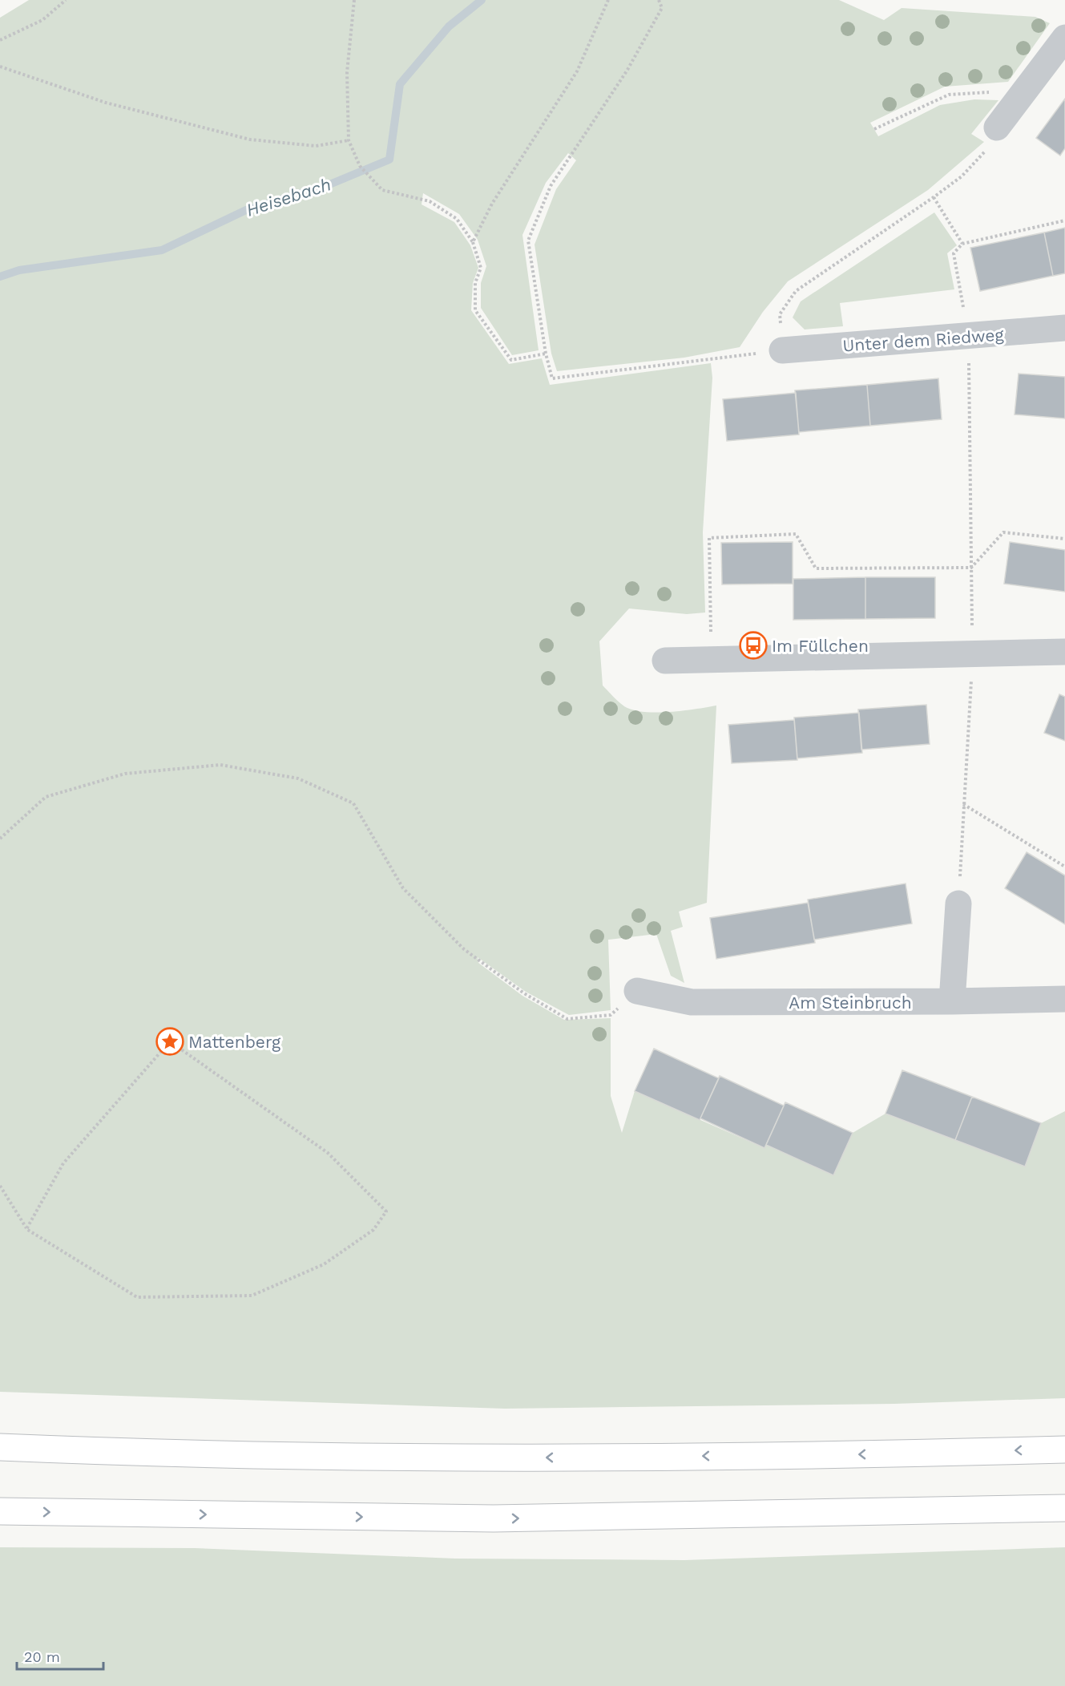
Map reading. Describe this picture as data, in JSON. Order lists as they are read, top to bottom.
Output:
{
  "streets": {
    "street": ["Unter dem Riedweg", "Am Steinbruch"]
  },
  "water": ["Heisebach"],
  "places": {
    "bus stop": ["Im Füllchen"],
    "place": ["Mattenberg"]
  },
  "scale_bar": "20 m"
}
